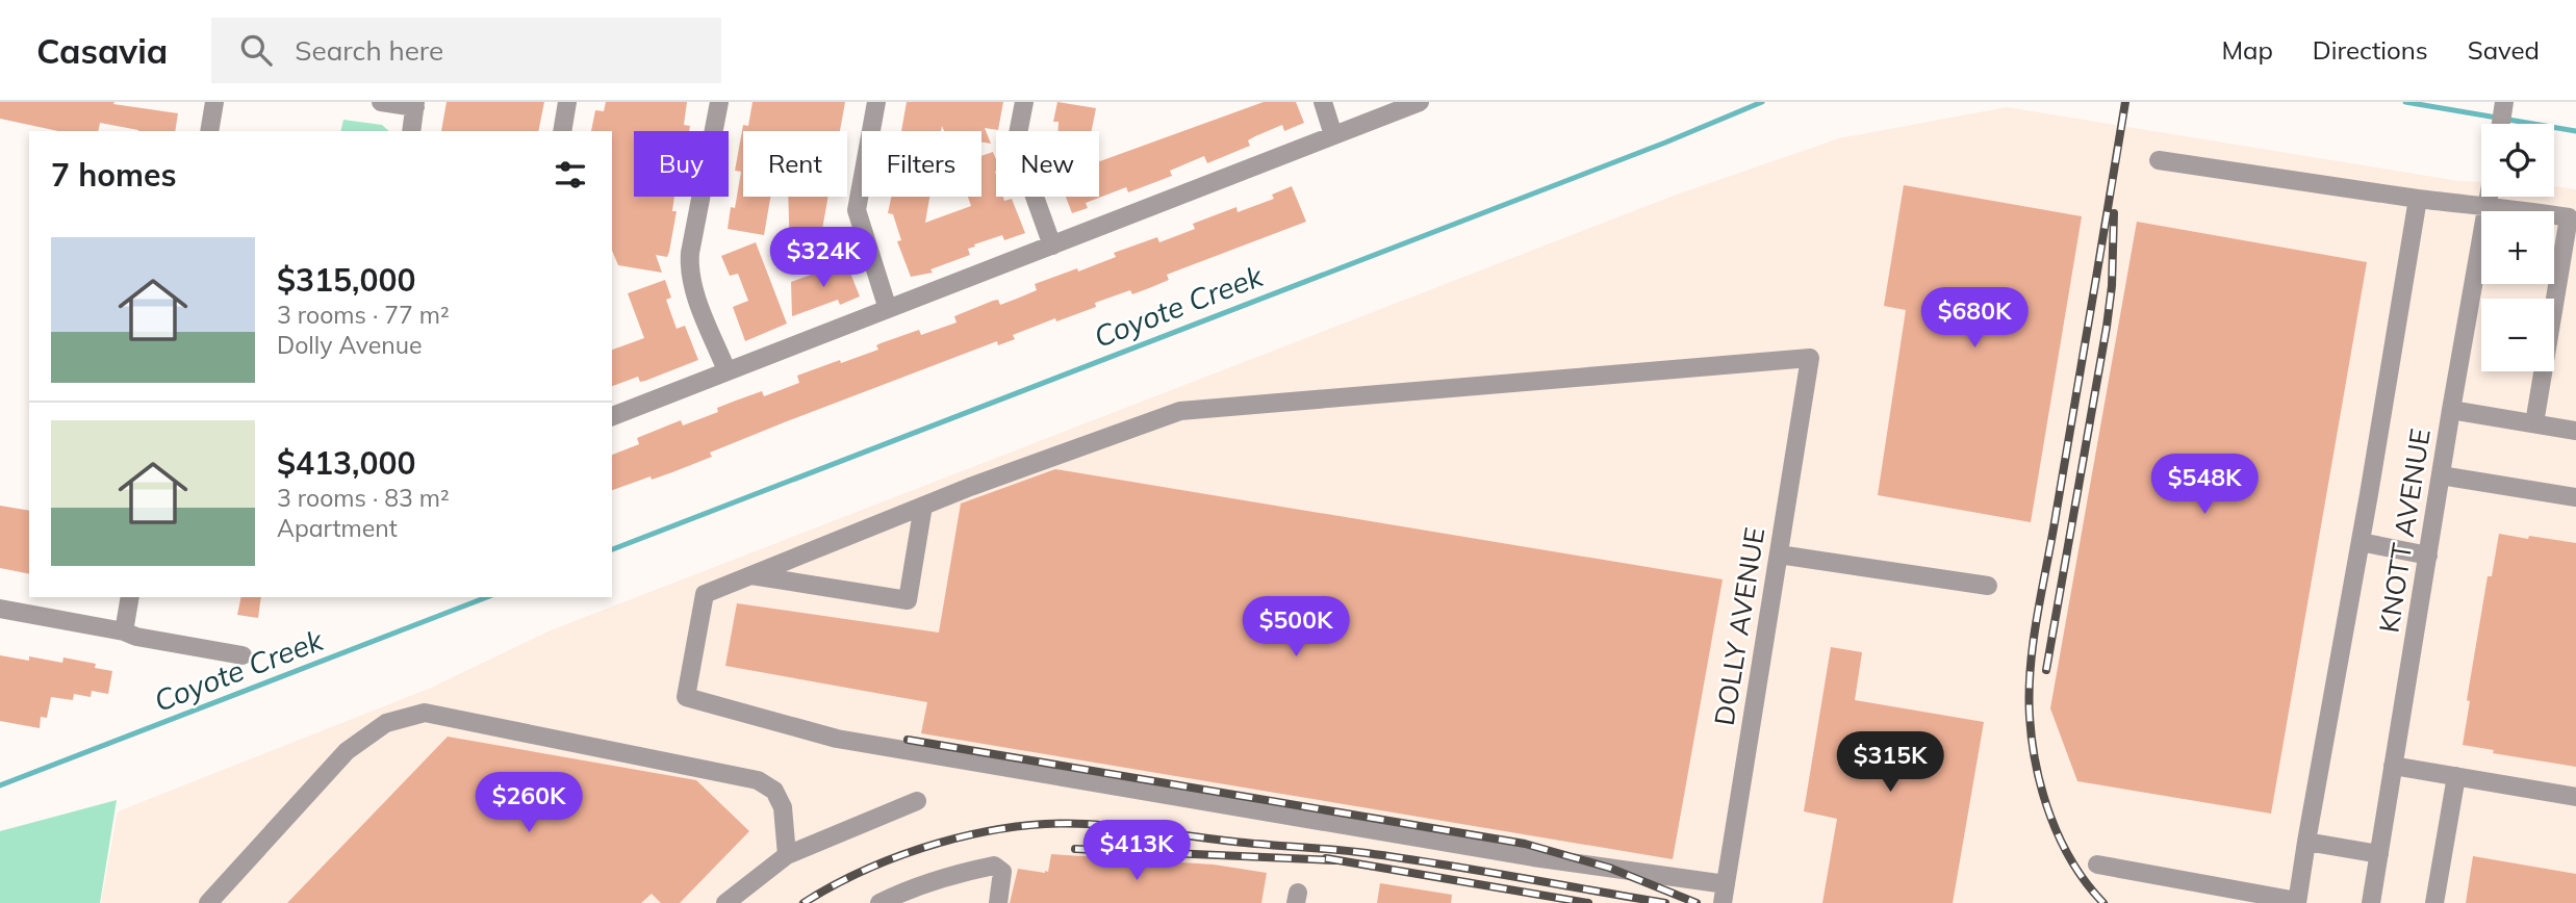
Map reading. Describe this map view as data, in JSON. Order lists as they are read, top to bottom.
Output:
{
  "streets": {
    "street": ["KNOTT AVENUE", "DOLLY AVENUE"]
  },
  "water": ["Coyote Creek"],
  "page": {
    "header": "Casavia",
    "search": "Search here",
    "nav": ["Map", "Directions", "Saved"],
    "map_buttons": ["+", "−"],
    "chip": [
      "Buy",
      "Rent",
      "Filters",
      "New"
    ],
    "heading": "7 homes",
    "list": [
      {
        "name": "$315,000",
        "note": "3 rooms · 77 m² · Dolly Avenue"
      },
      {
        "name": "$413,000",
        "note": "3 rooms · 83 m² · Apartment"
      }
    ],
    "price": [
      "$324K",
      "$680K",
      "$548K",
      "$500K",
      "$315K",
      "$260K",
      "$413K"
    ]
  }
}
